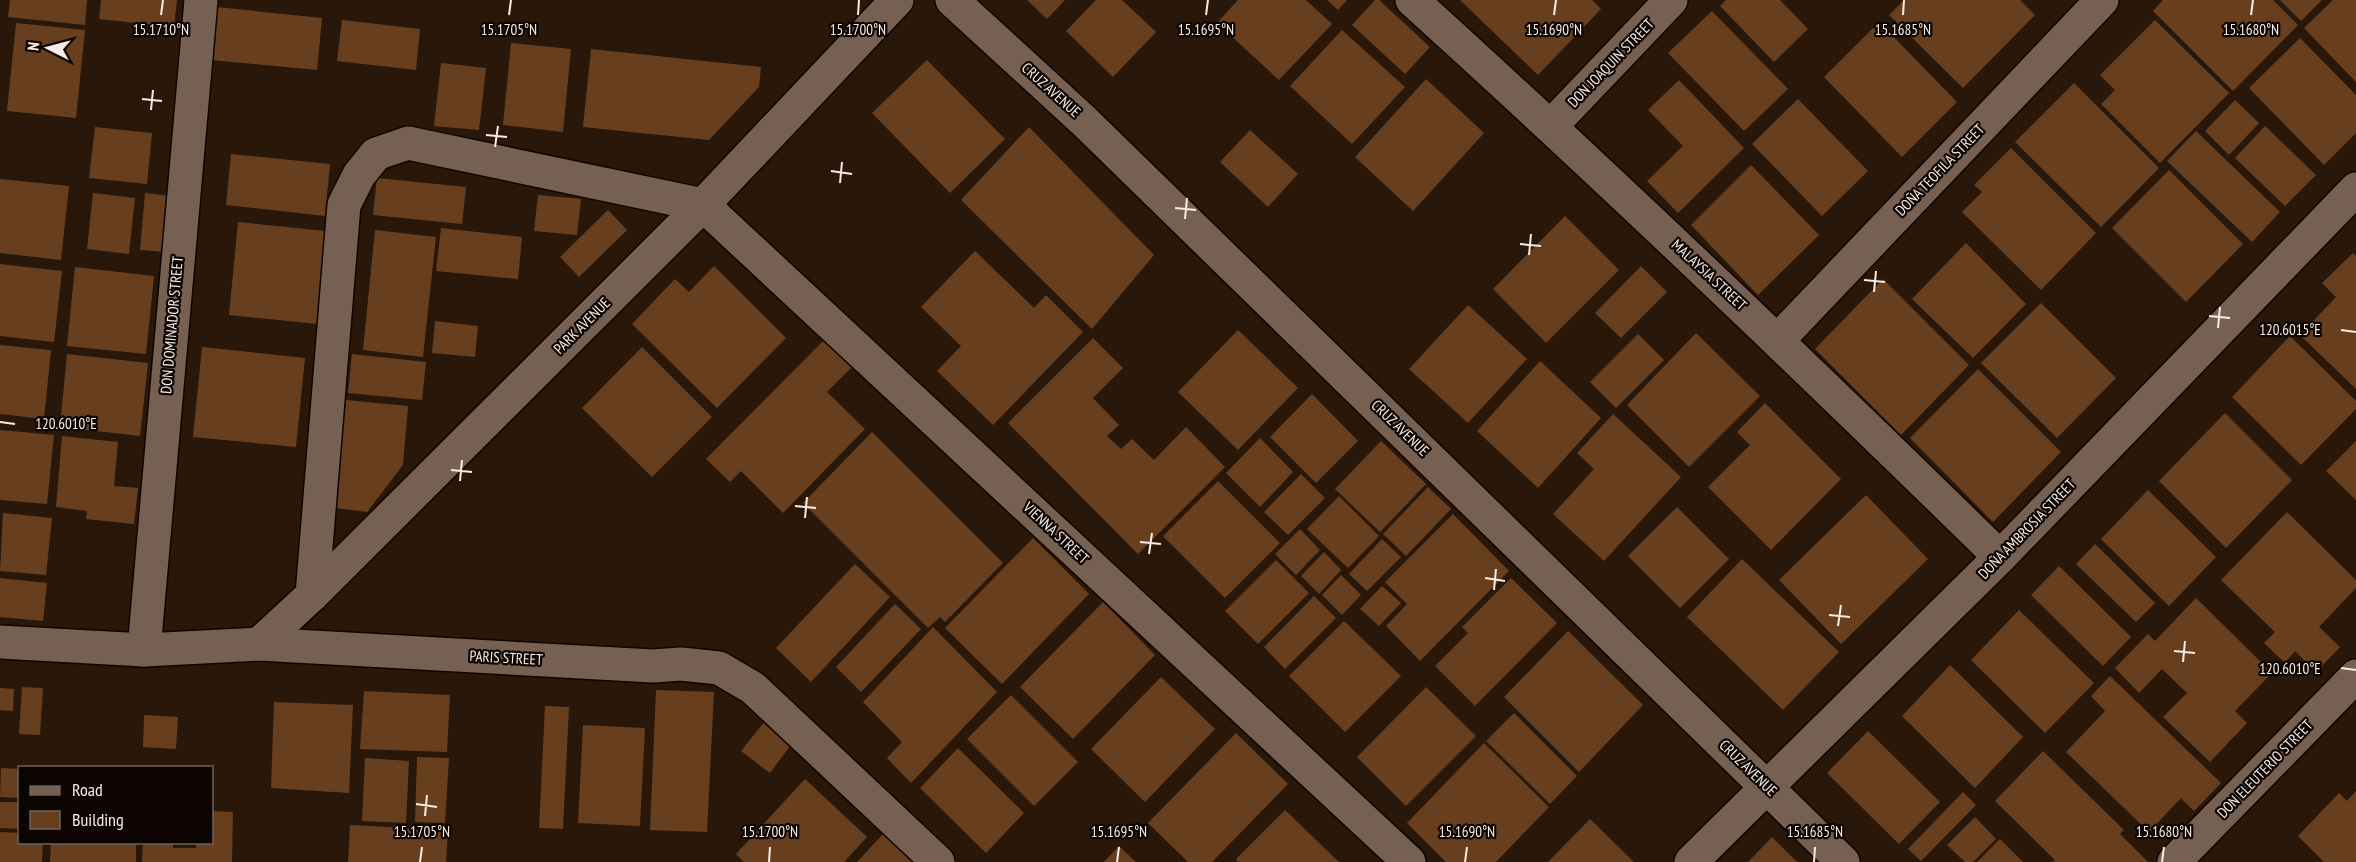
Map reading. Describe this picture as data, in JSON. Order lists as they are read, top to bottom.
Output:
{
  "streets": {
    "street": [
      "DON JOAQUIN STREET",
      "CRUZ AVENUE",
      "DOÑA TEOFILA STREET",
      "MALAYSIA STREET",
      "DON DOMINADOR STREET",
      "PARK AVENUE",
      "DOÑA AMBROSIA STREET",
      "VIENNA STREET",
      "PARIS STREET",
      "DON ELEUTERIO STREET"
    ]
  },
  "crossings": [
    ["DON JOAQUIN STREET", "MALAYSIA STREET"],
    ["CRUZ AVENUE", "DOÑA AMBROSIA STREET"],
    ["DOÑA TEOFILA STREET", "MALAYSIA STREET"],
    ["MALAYSIA STREET", "DOÑA AMBROSIA STREET"],
    ["DON DOMINADOR STREET", "PARIS STREET"],
    ["PARK AVENUE", "VIENNA STREET"],
    ["PARK AVENUE", "PARIS STREET"]
  ],
  "legend": ["Road", "Building"],
  "north": "left",
  "coordinates": [
    "15.1710°N",
    "15.1705°N",
    "15.1700°N",
    "15.1695°N",
    "15.1690°N",
    "15.1685°N",
    "15.1680°N",
    "120.6015°E",
    "120.6010°E"
  ]
}
